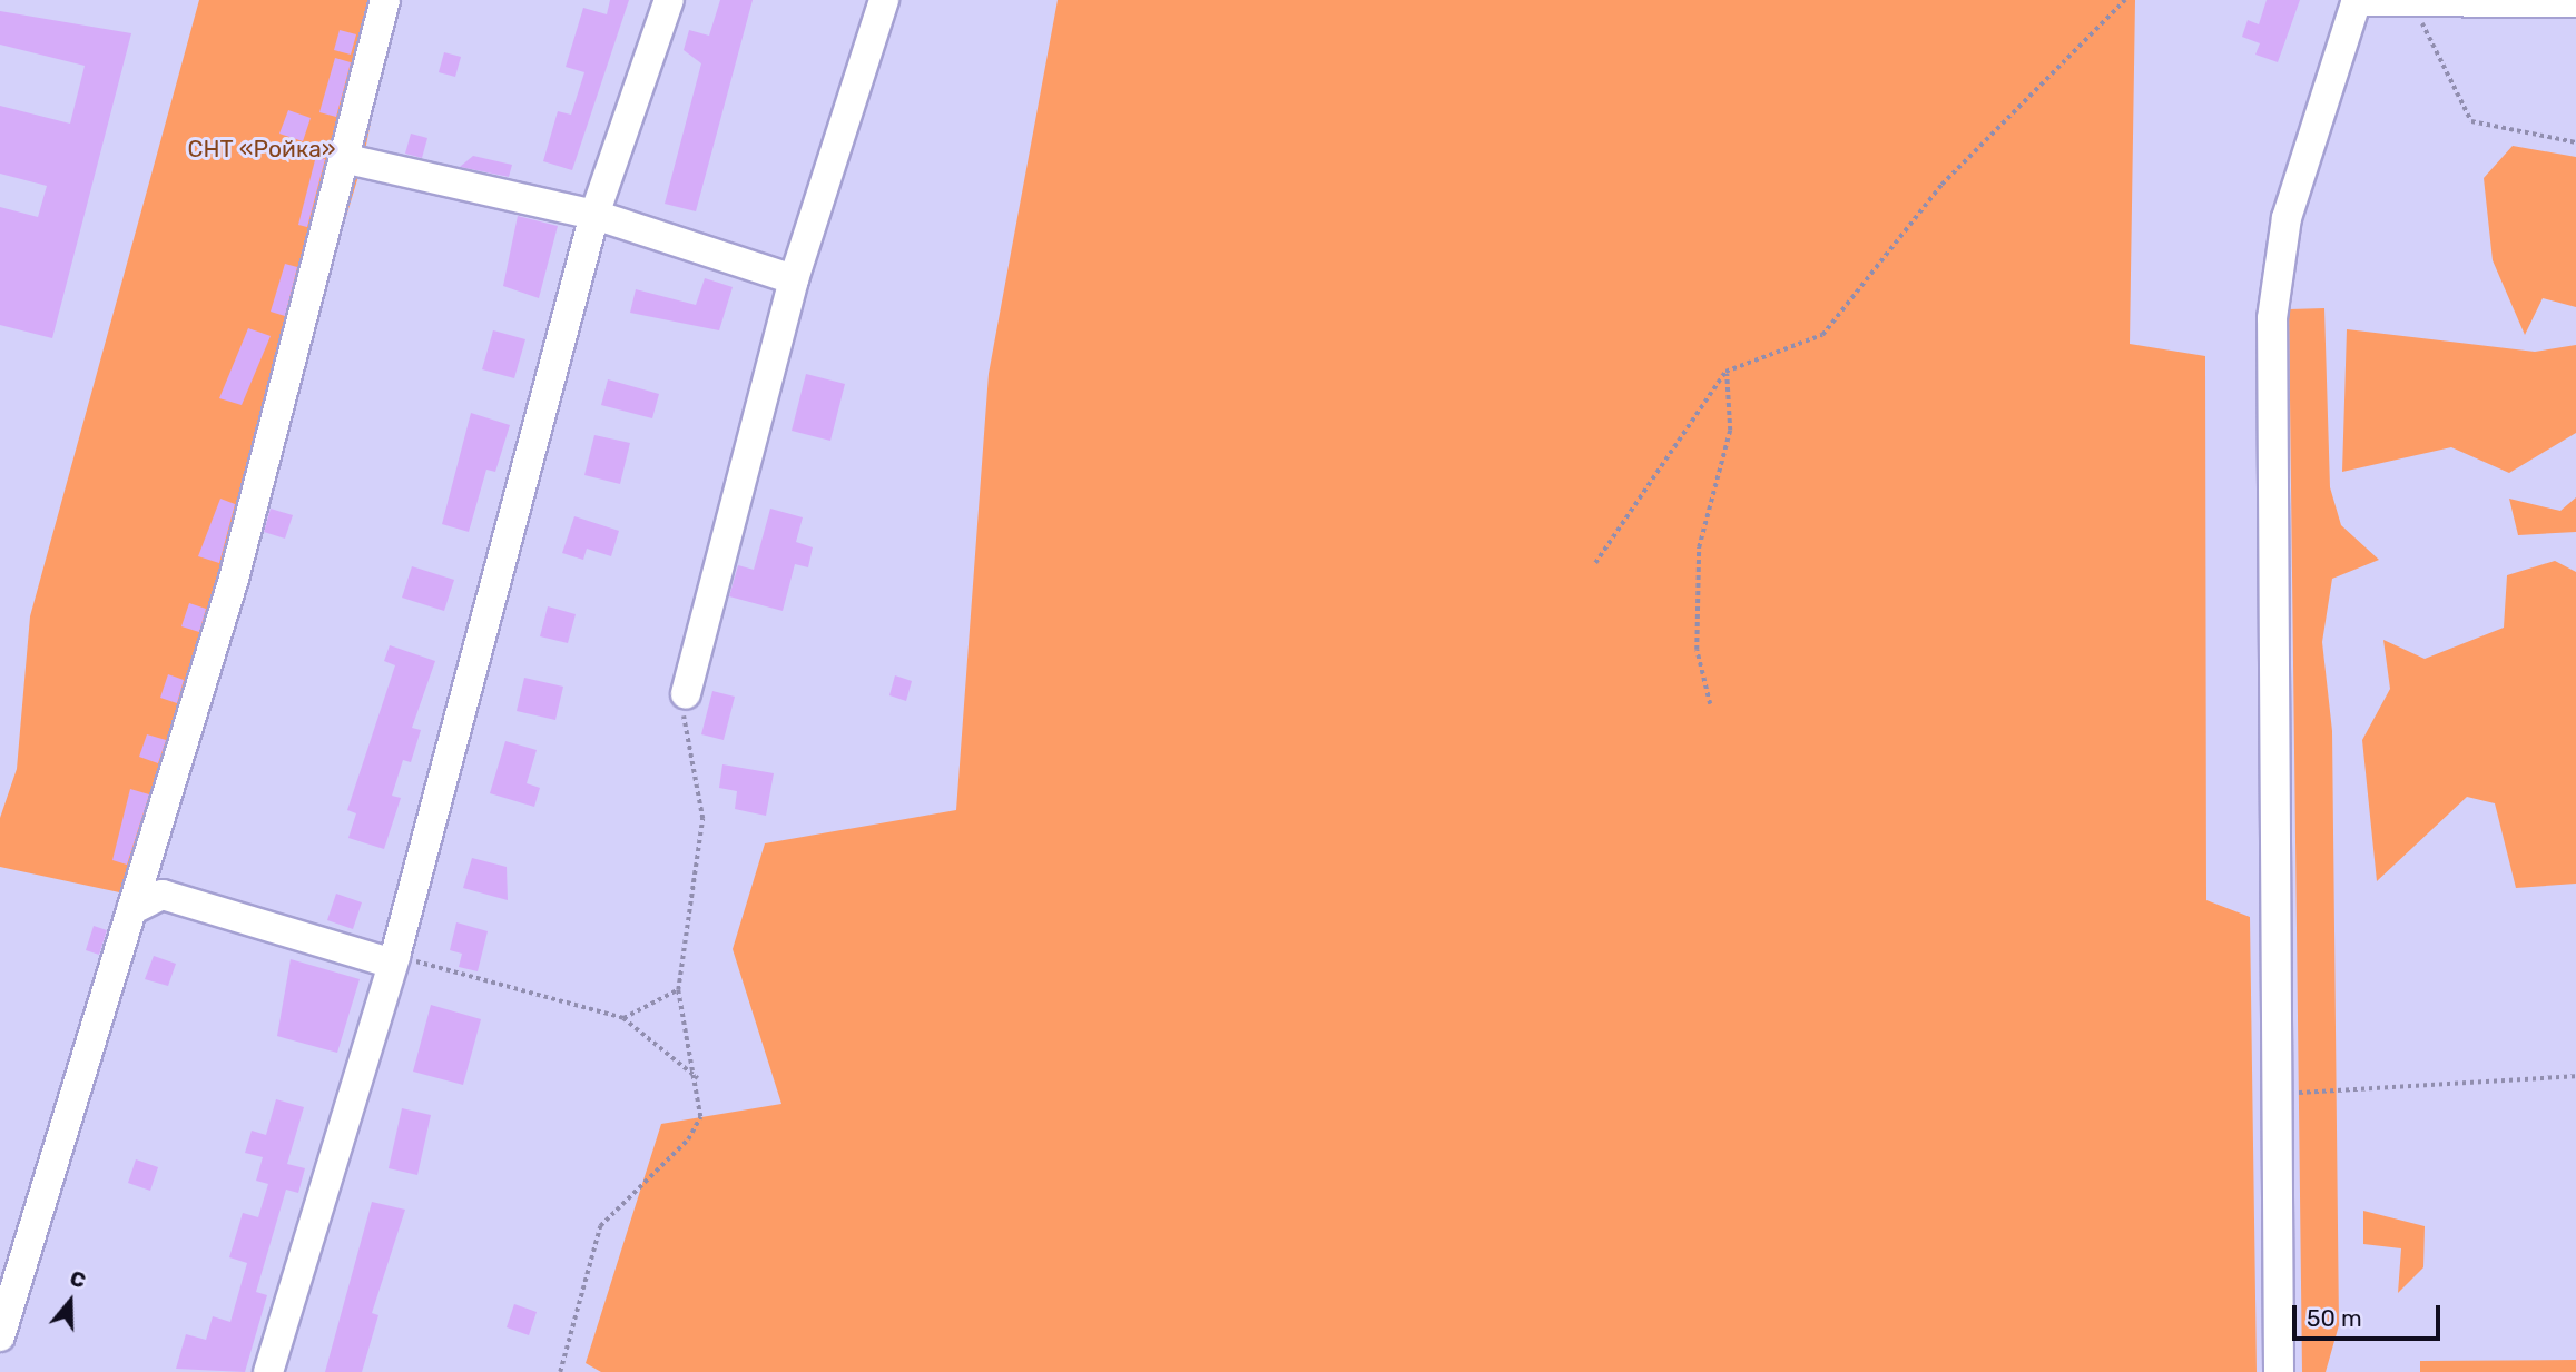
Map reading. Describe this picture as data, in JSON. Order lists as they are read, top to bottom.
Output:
{
  "parks": ["СНТ «Ройка»"],
  "scale_bar": "50 m",
  "north": "top"
}
